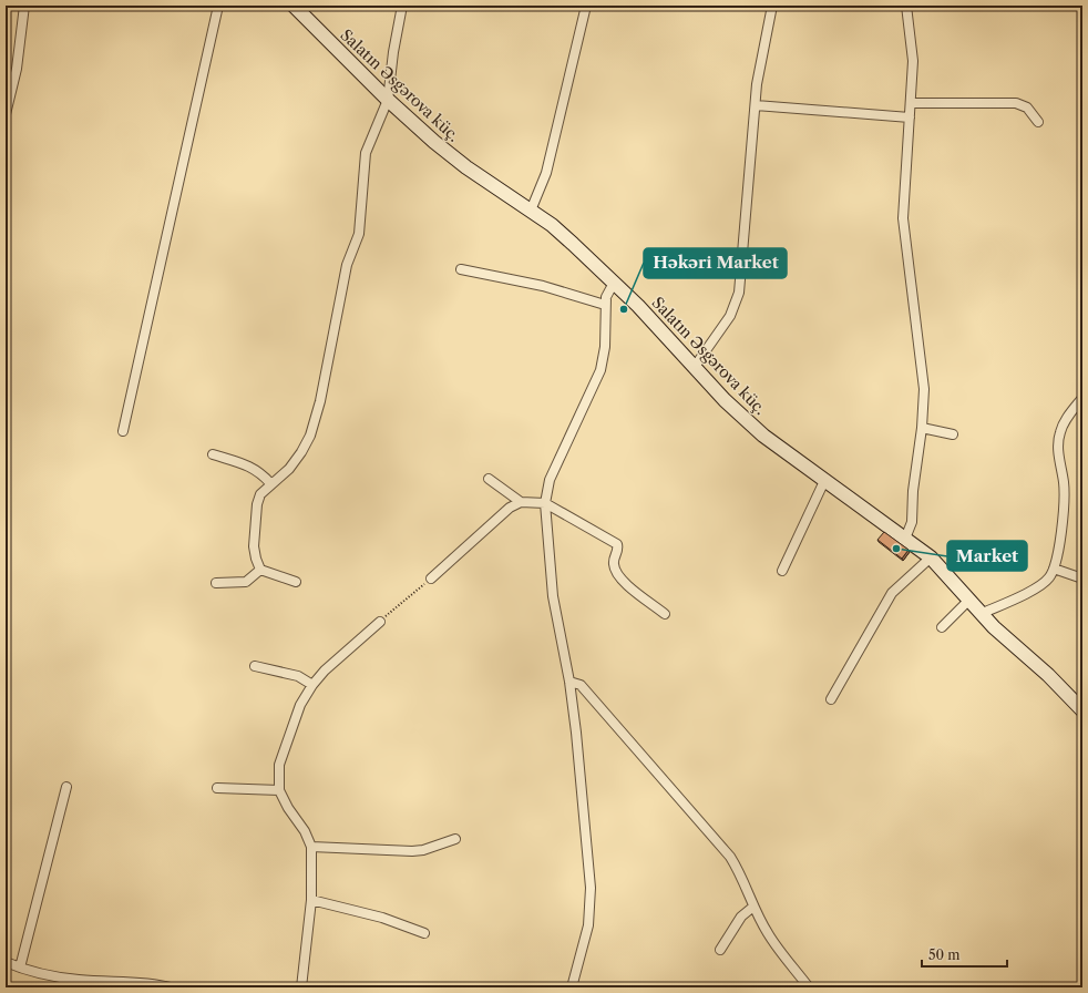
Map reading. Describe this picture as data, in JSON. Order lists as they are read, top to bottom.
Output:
{
  "streets": {
    "street": ["Salatın Əsgərova küç."]
  },
  "places": ["Həkəri Market", "Market"],
  "scale_bar": "50 m"
}
